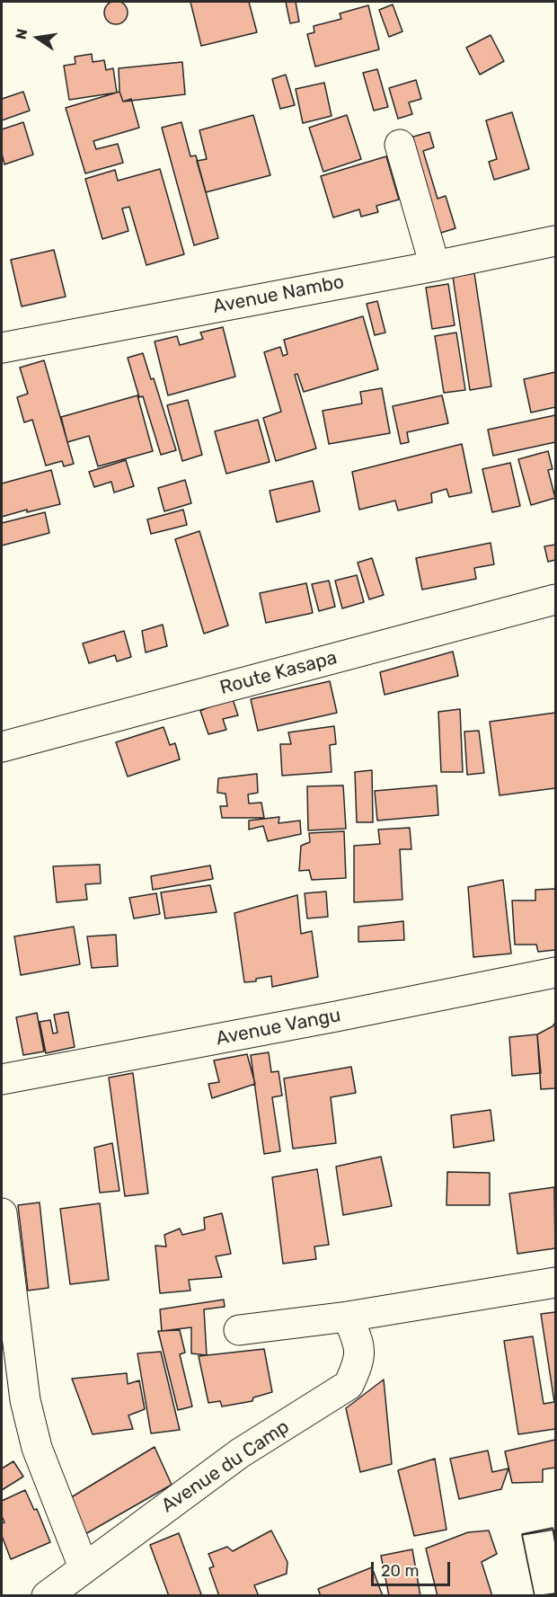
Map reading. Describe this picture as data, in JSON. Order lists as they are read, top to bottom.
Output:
{
  "streets": {
    "street": [
      "Avenue Nambo",
      "Route Kasapa",
      "Avenue Vangu",
      "Avenue du Camp"
    ]
  },
  "scale_bar": "20 m",
  "north": "left"
}
